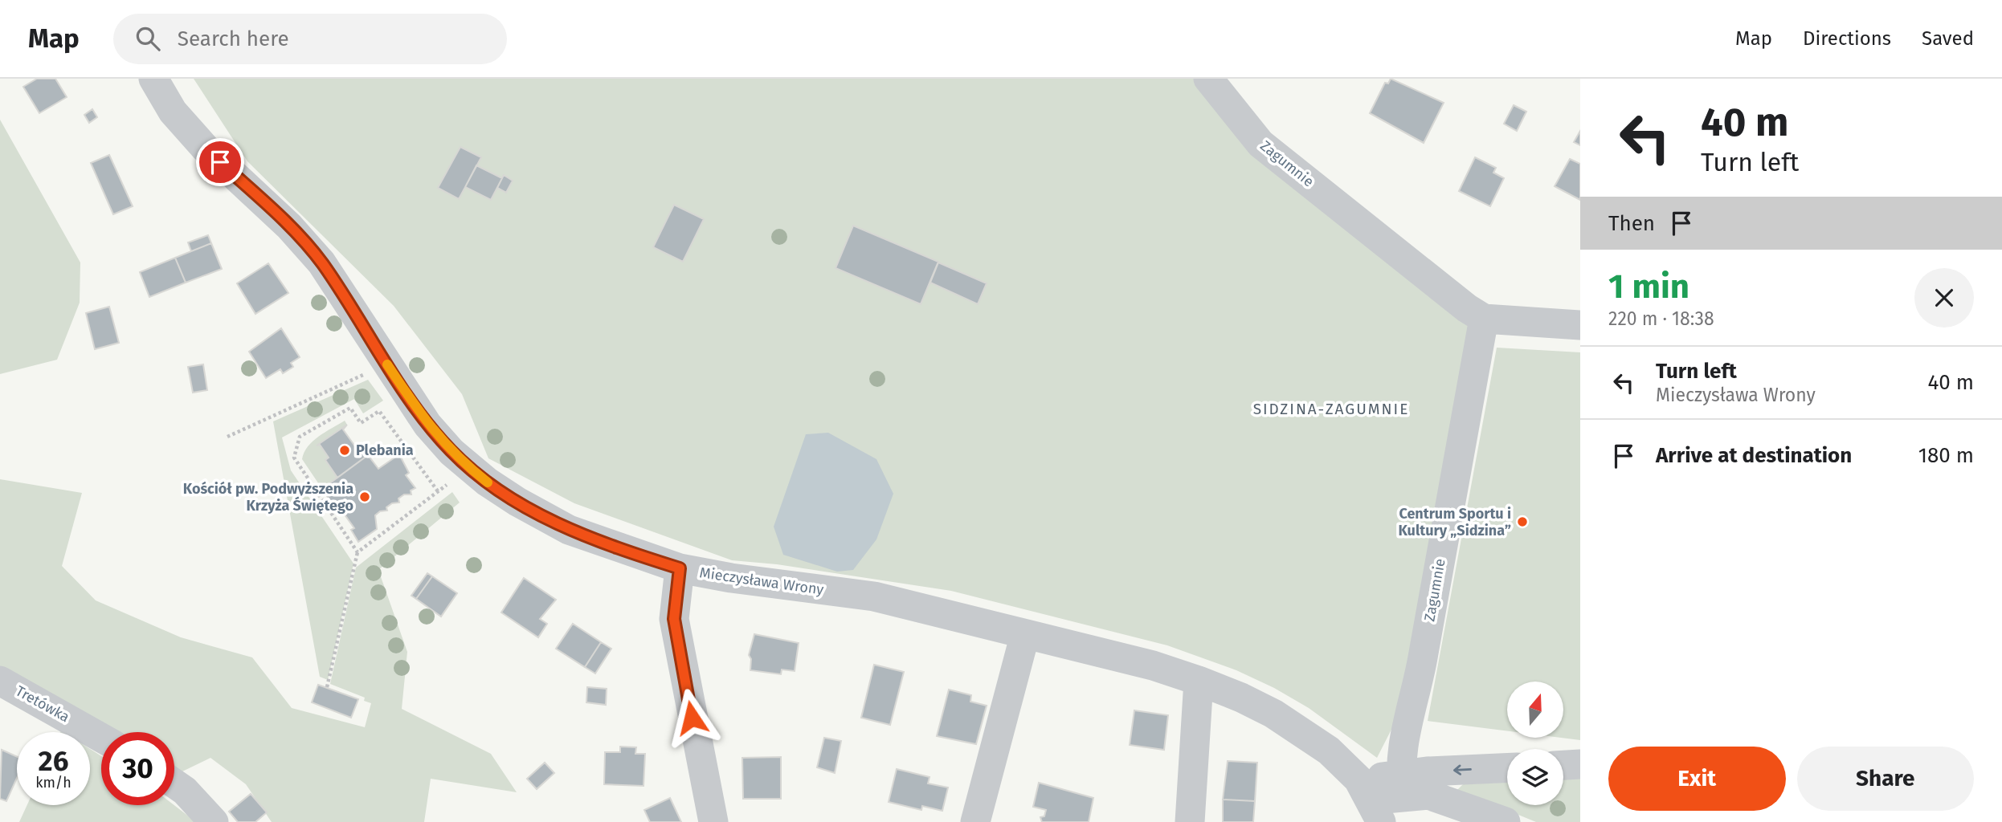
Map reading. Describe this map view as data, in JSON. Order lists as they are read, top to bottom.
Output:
{
  "streets": {
    "street": ["Zagumnie", "Mieczysława Wrony", "Tretówka"]
  },
  "districts": ["SIDZINA-ZAGUMNIE"],
  "places": ["Plebania", "Kościół pw. Podwyższenia Krzyża Świętego", "Centrum Sportu i Kultury „Sidzina”"],
  "north": "top",
  "page": {
    "header": "Map",
    "search": "Search here",
    "nav": ["Map", "Directions", "Saved"],
    "turn": ["40 m", "Turn left"],
    "then": "Then",
    "heading": ["1 min", "220 m · 18:38"],
    "list": [
      {
        "name": "Turn left",
        "note": "Mieczysława Wrony",
        "value": "40 m"
      },
      {
        "name": "Arrive at destination",
        "value": "180 m"
      }
    ],
    "speed": "26 km/h",
    "limit": "30",
    "buttons": ["Exit", "Share"]
  }
}
